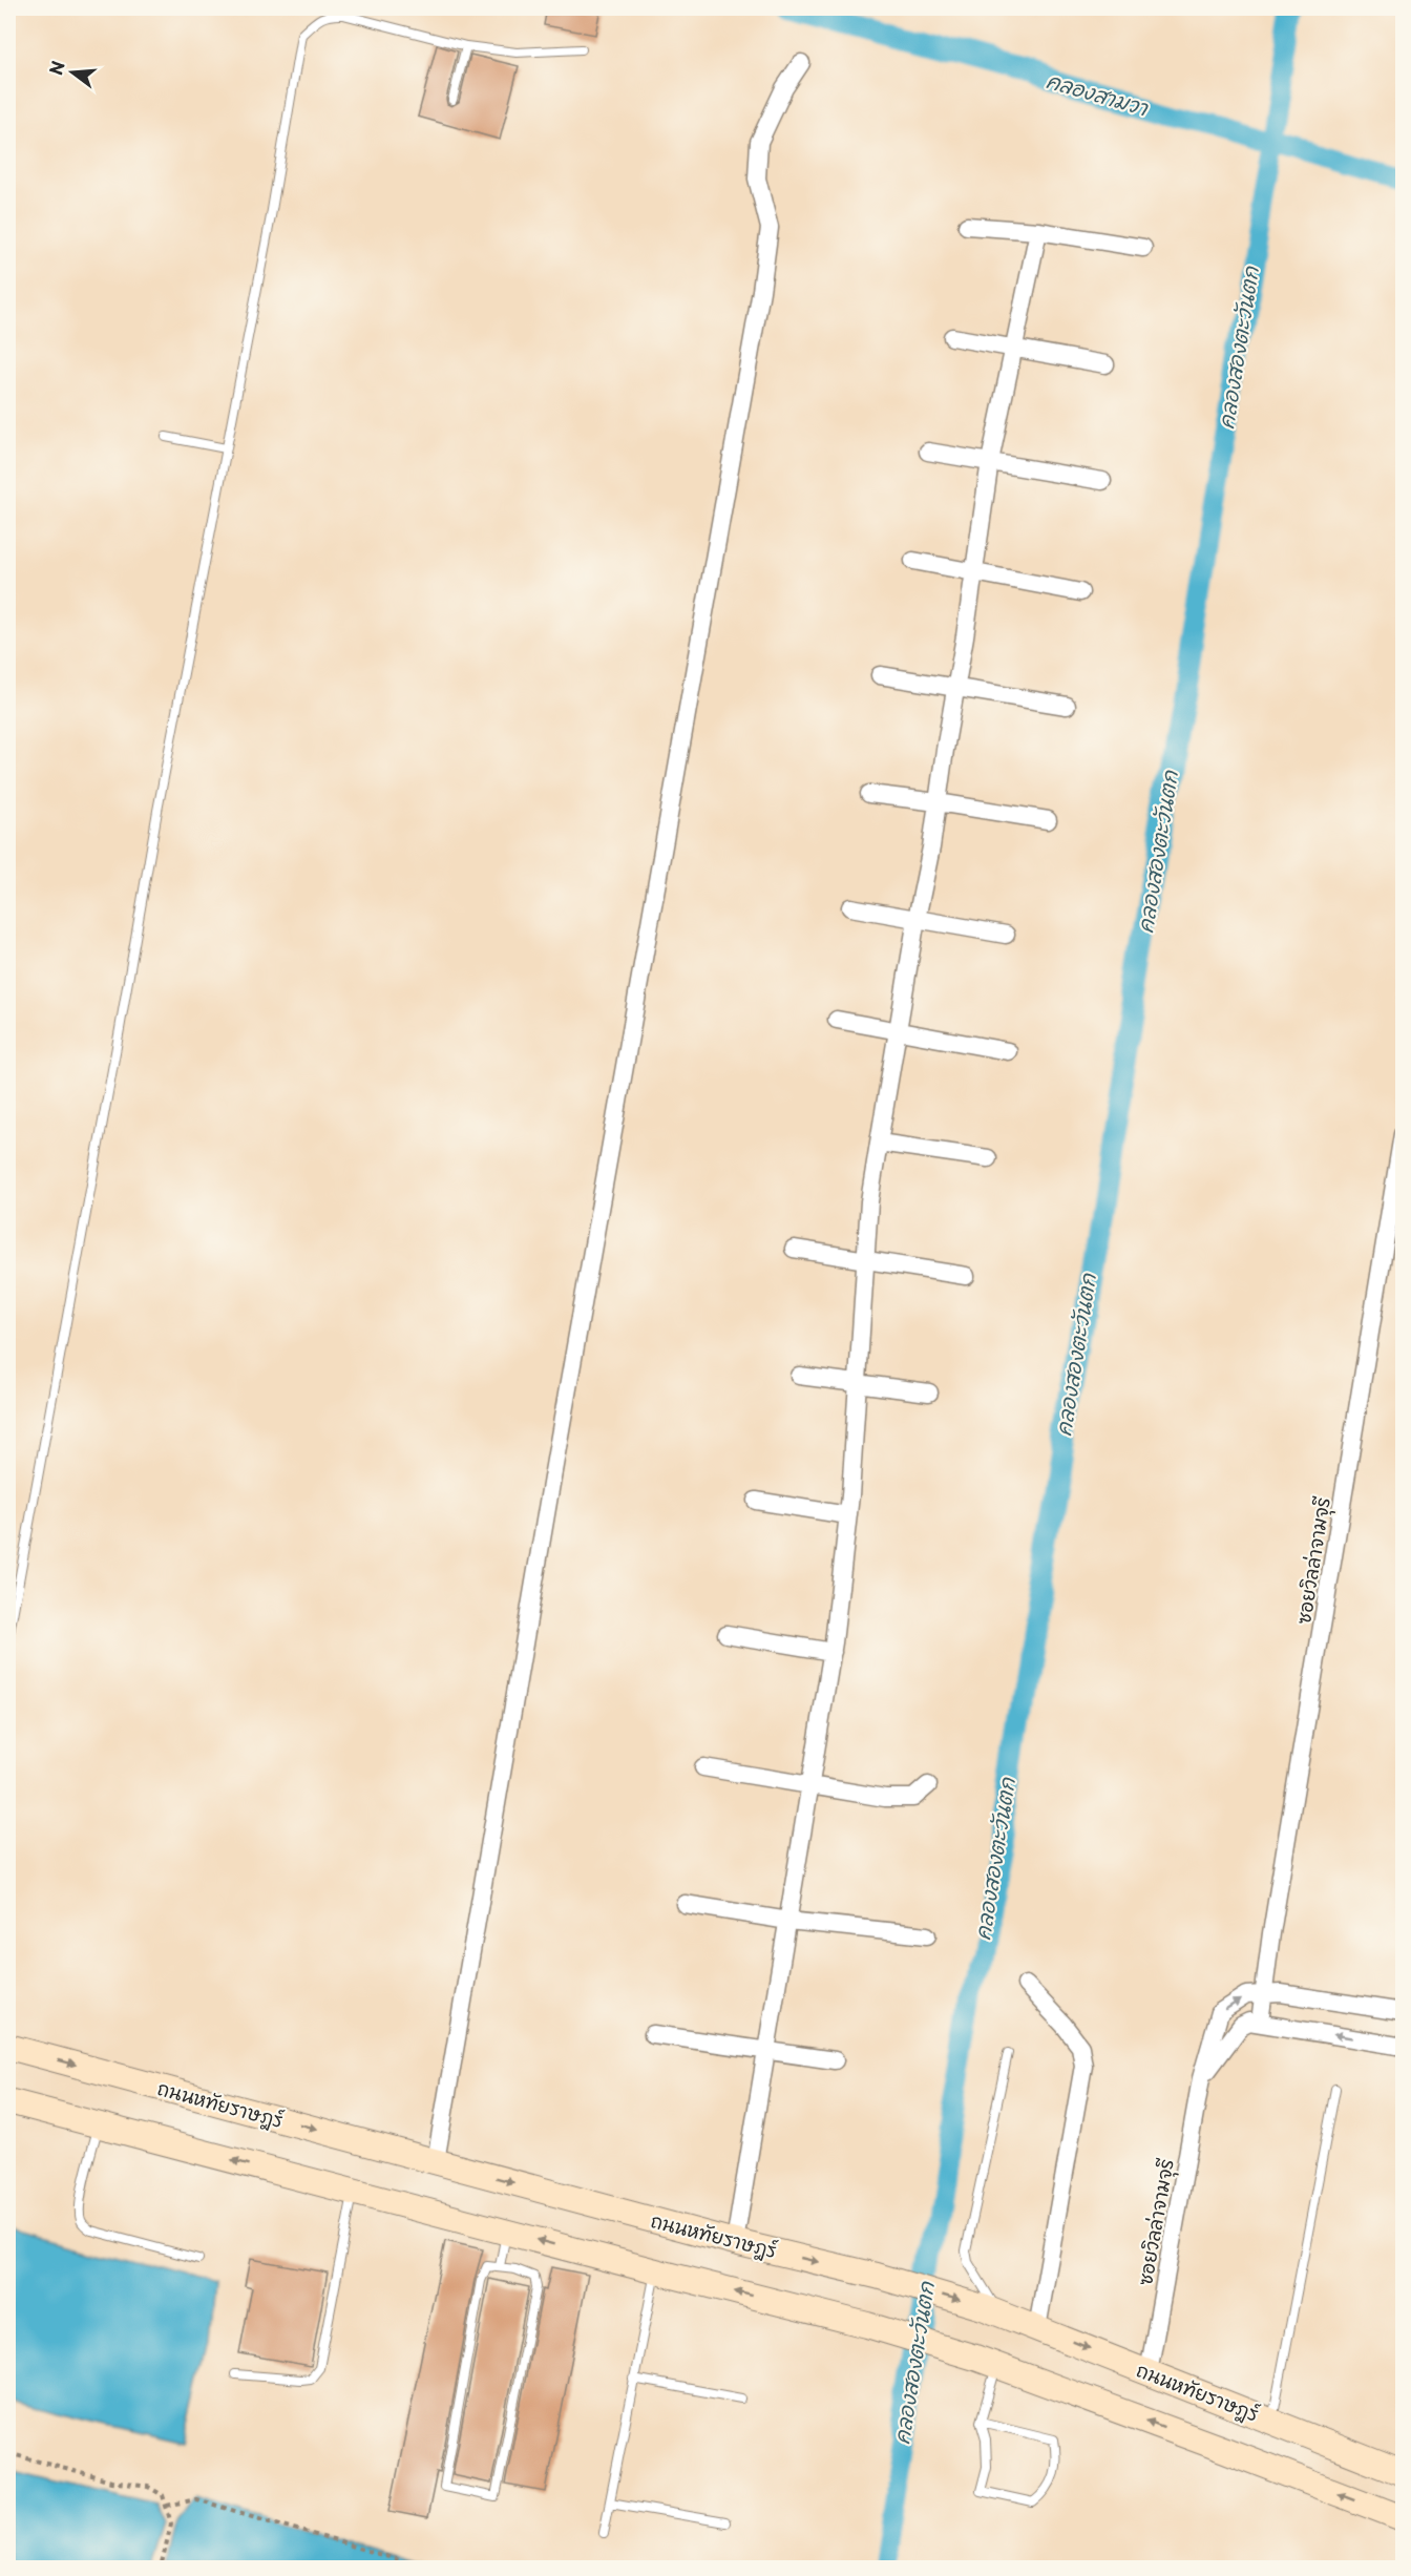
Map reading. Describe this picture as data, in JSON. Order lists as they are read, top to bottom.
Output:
{
  "streets": {
    "main road": ["ถนนหทัยราษฎร์"],
    "street": ["ซอยวิลล่าจามจุรี"]
  },
  "crossings": [
    ["ซอยวิลล่าจามจุรี", "ถนนหทัยราษฎร์"]
  ],
  "water": ["คลองสามวา", "คลองสองตะวันตก"],
  "north": "left"
}
